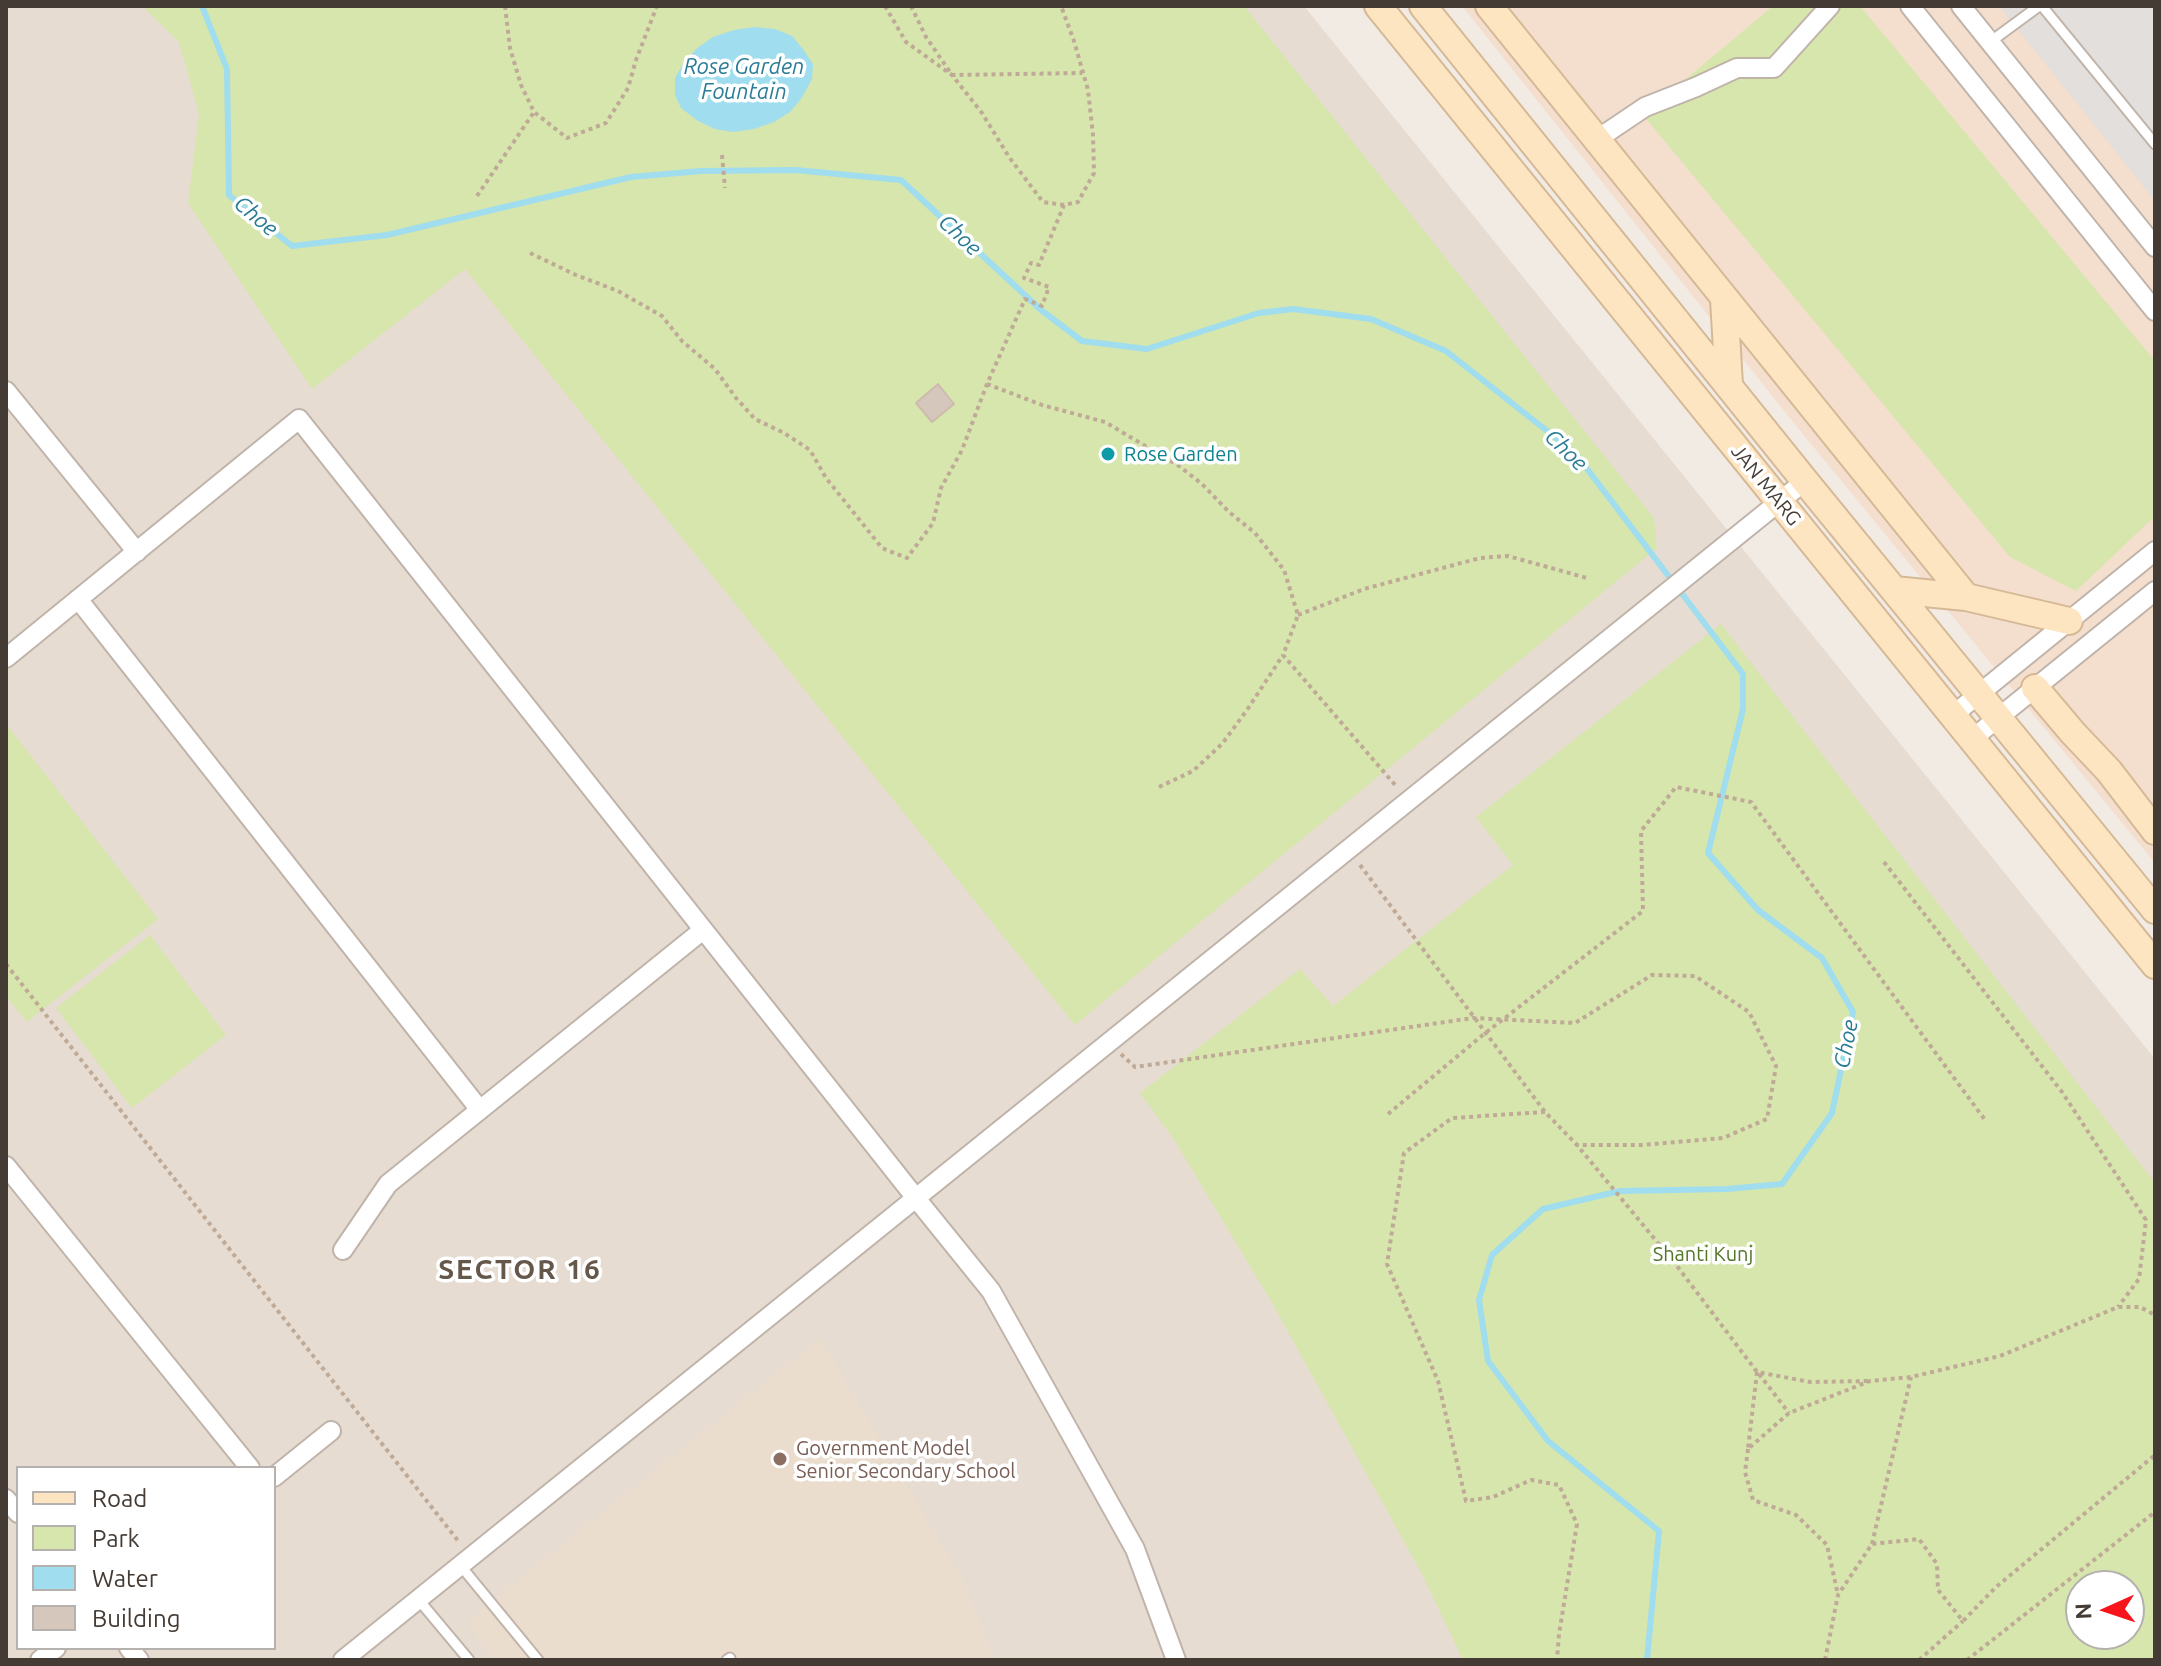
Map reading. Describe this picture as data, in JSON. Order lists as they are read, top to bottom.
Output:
{
  "streets": {
    "main road": ["JAN MARG"]
  },
  "districts": ["SECTOR 16"],
  "water": ["Rose Garden Fountain", "Choe"],
  "parks": ["Shanti Kunj"],
  "places": ["Rose Garden", "Government Model Senior Secondary School"],
  "legend": [
    "Road",
    "Park",
    "Water",
    "Building"
  ],
  "north": "left"
}
